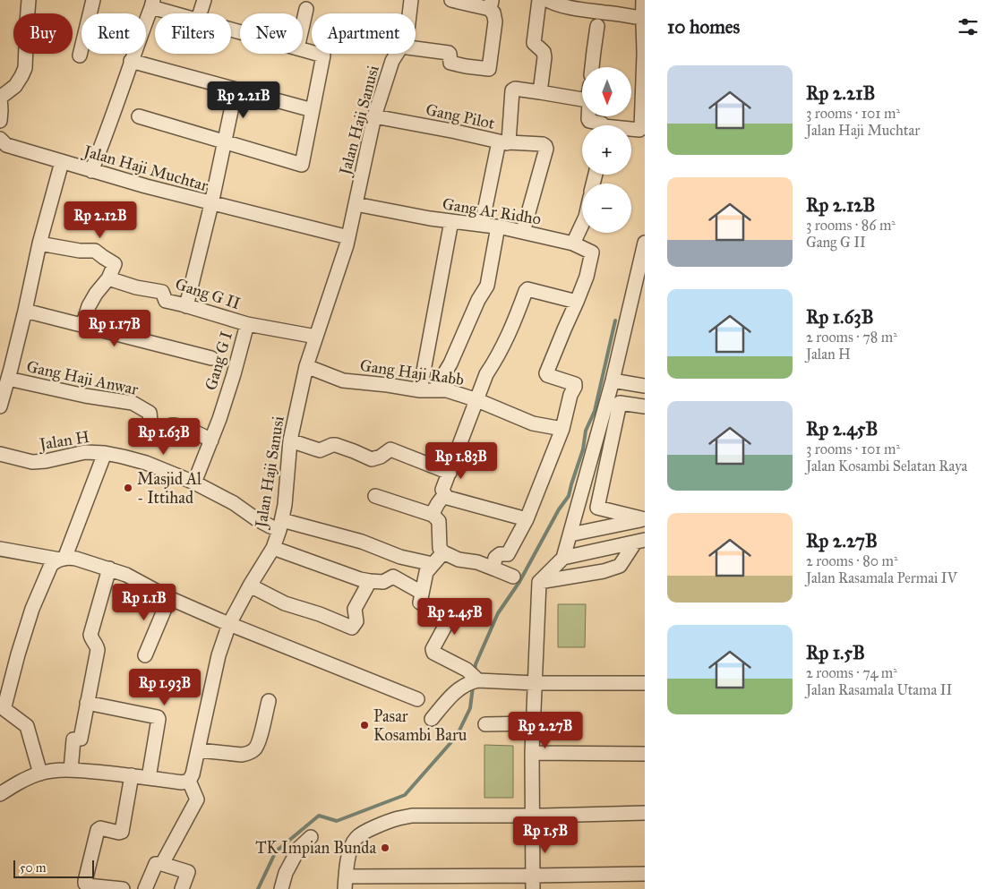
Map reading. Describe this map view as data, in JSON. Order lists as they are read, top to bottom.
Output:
{
  "streets": {
    "street": [
      "Gang Pilot",
      "Jalan Haji Sanusi",
      "Jalan Haji Muchtar",
      "Gang Ar Ridho",
      "Gang G II",
      "Gang G I",
      "Gang Haji Rabb",
      "Gang Haji Anwar",
      "Jalan H"
    ]
  },
  "crossings": [
    ["Gang Pilot", "Jalan Haji Sanusi"],
    ["Jalan Haji Sanusi", "Gang Ar Ridho"],
    ["Jalan Haji Sanusi", "Gang G II"],
    ["Jalan Haji Sanusi", "Gang Haji Rabb"],
    ["Jalan Haji Sanusi", "Jalan H"],
    ["Jalan Haji Muchtar", "Gang Haji Anwar"],
    ["Gang G II", "Gang G I"],
    ["Gang G I", "Gang Haji Anwar"],
    ["Gang G I", "Jalan H"]
  ],
  "places": ["Masjid Al - Ittihad", "Pasar Kosambi Baru", "TK Impian Bunda"],
  "scale_bar": "50 m",
  "north": "bottom",
  "page": {
    "heading": "10 homes",
    "chip": [
      "Buy",
      "Rent",
      "Filters",
      "New",
      "Apartment"
    ],
    "list": [
      {
        "name": "Rp 2.21B",
        "note": "3 rooms · 101 m² · Jalan Haji Muchtar"
      },
      {
        "name": "Rp 2.12B",
        "note": "3 rooms · 86 m² · Gang G II"
      },
      {
        "name": "Rp 1.63B",
        "note": "2 rooms · 78 m² · Jalan H"
      },
      {
        "name": "Rp 2.45B",
        "note": "3 rooms · 101 m² · Jalan Kosambi Selatan Raya"
      },
      {
        "name": "Rp 2.27B",
        "note": "2 rooms · 80 m² · Jalan Rasamala Permai IV"
      },
      {
        "name": "Rp 1.5B",
        "note": "2 rooms · 74 m² · Jalan Rasamala Utama II"
      }
    ],
    "map_buttons": ["+", "−"],
    "price": [
      "Rp 2.21B",
      "Rp 2.12B",
      "Rp 1.17B",
      "Rp 1.63B",
      "Rp 1.83B",
      "Rp 1.1B",
      "Rp 2.45B",
      "Rp 1.93B",
      "Rp 2.27B",
      "Rp 1.5B"
    ],
    "scale": "50 m"
  }
}
